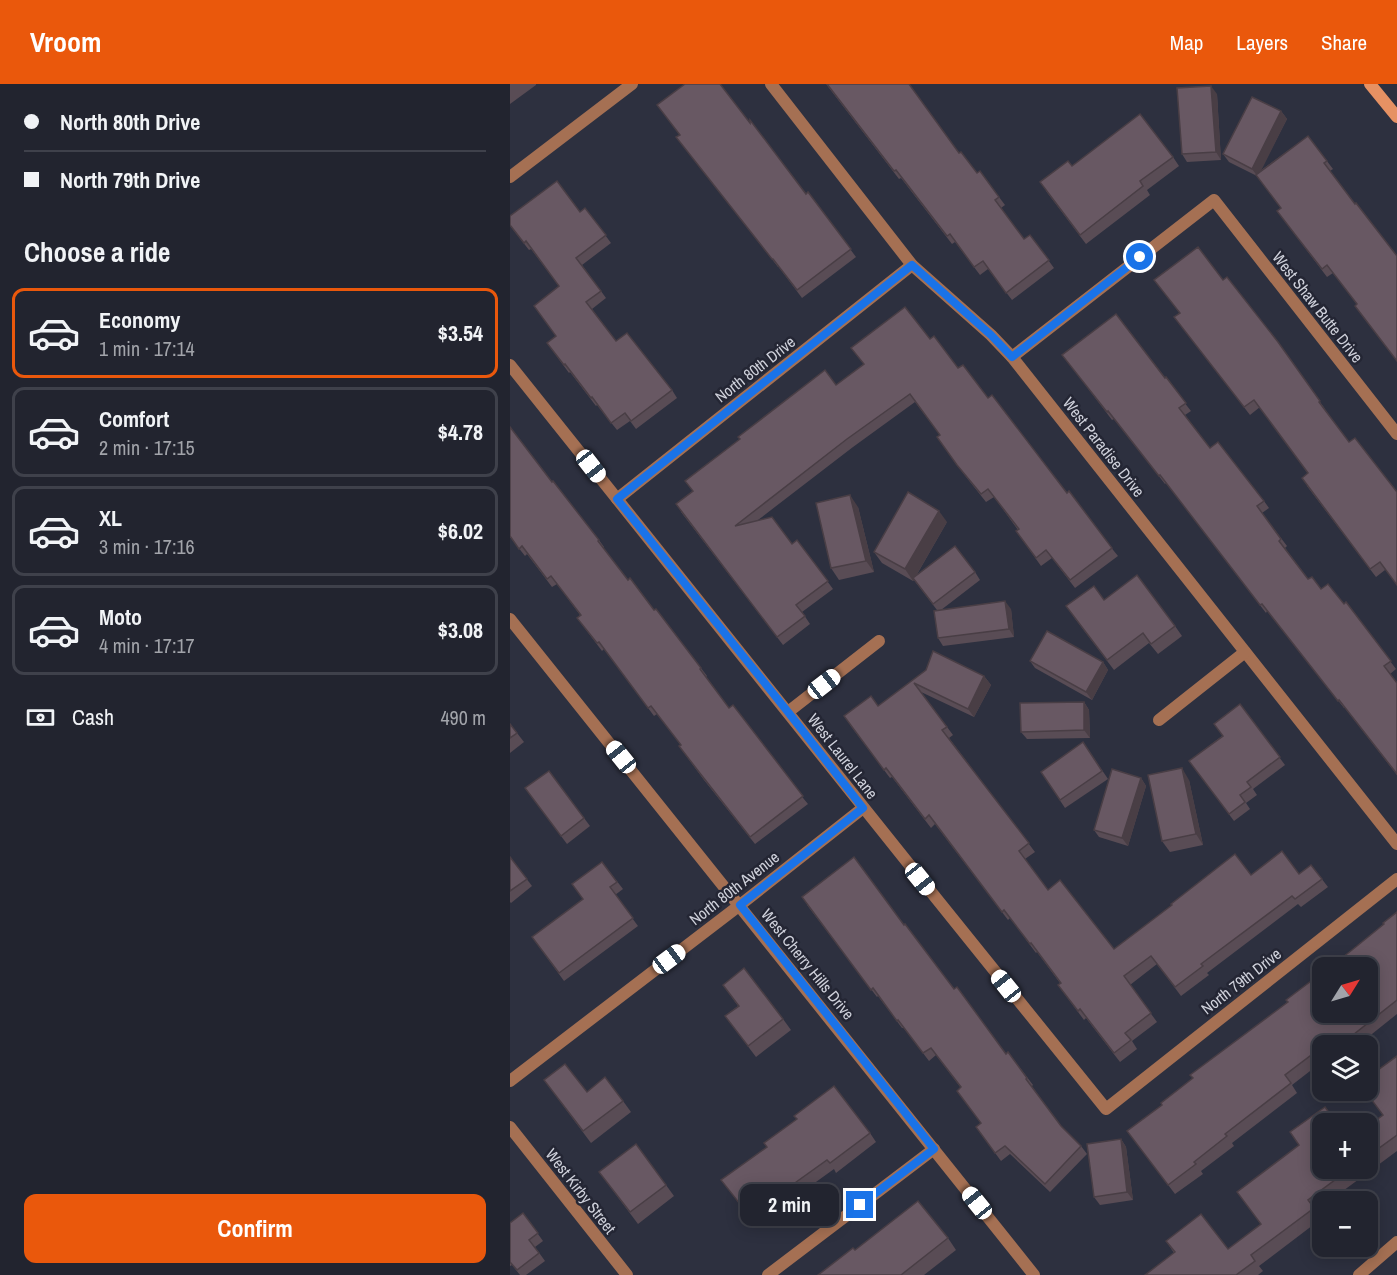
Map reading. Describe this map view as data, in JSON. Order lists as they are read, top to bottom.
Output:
{
  "streets": {
    "street": [
      "West Shaw Butte Drive",
      "North 80th Drive",
      "West Paradise Drive",
      "West Laurel Lane",
      "North 80th Avenue",
      "West Cherry Hills Drive",
      "North 79th Drive",
      "West Kirby Street"
    ]
  },
  "crossings": [
    ["West Shaw Butte Drive", "West Paradise Drive"],
    ["North 80th Drive", "West Paradise Drive"],
    ["North 80th Drive", "West Laurel Lane"],
    ["West Laurel Lane", "North 80th Avenue"],
    ["West Laurel Lane", "North 79th Drive"],
    ["North 80th Avenue", "West Cherry Hills Drive"]
  ],
  "north": "top right",
  "page": {
    "header": "Vroom",
    "nav": ["Map", "Layers", "Share"],
    "banner": ["North 80th Drive", "North 79th Drive"],
    "heading": "Choose a ride",
    "list": [
      {
        "name": "Economy",
        "note": "1 min · 17:14",
        "value": "$3.54"
      },
      {
        "name": "Comfort",
        "note": "2 min · 17:15",
        "value": "$4.78"
      },
      {
        "name": "XL",
        "note": "3 min · 17:16",
        "value": "$6.02"
      },
      {
        "name": "Moto",
        "note": "4 min · 17:17",
        "value": "$3.08"
      }
    ],
    "pay": ["Cash", "490 m"],
    "map_buttons": ["+", "−"],
    "buttons": "Confirm",
    "bubble": "2 min"
  }
}
